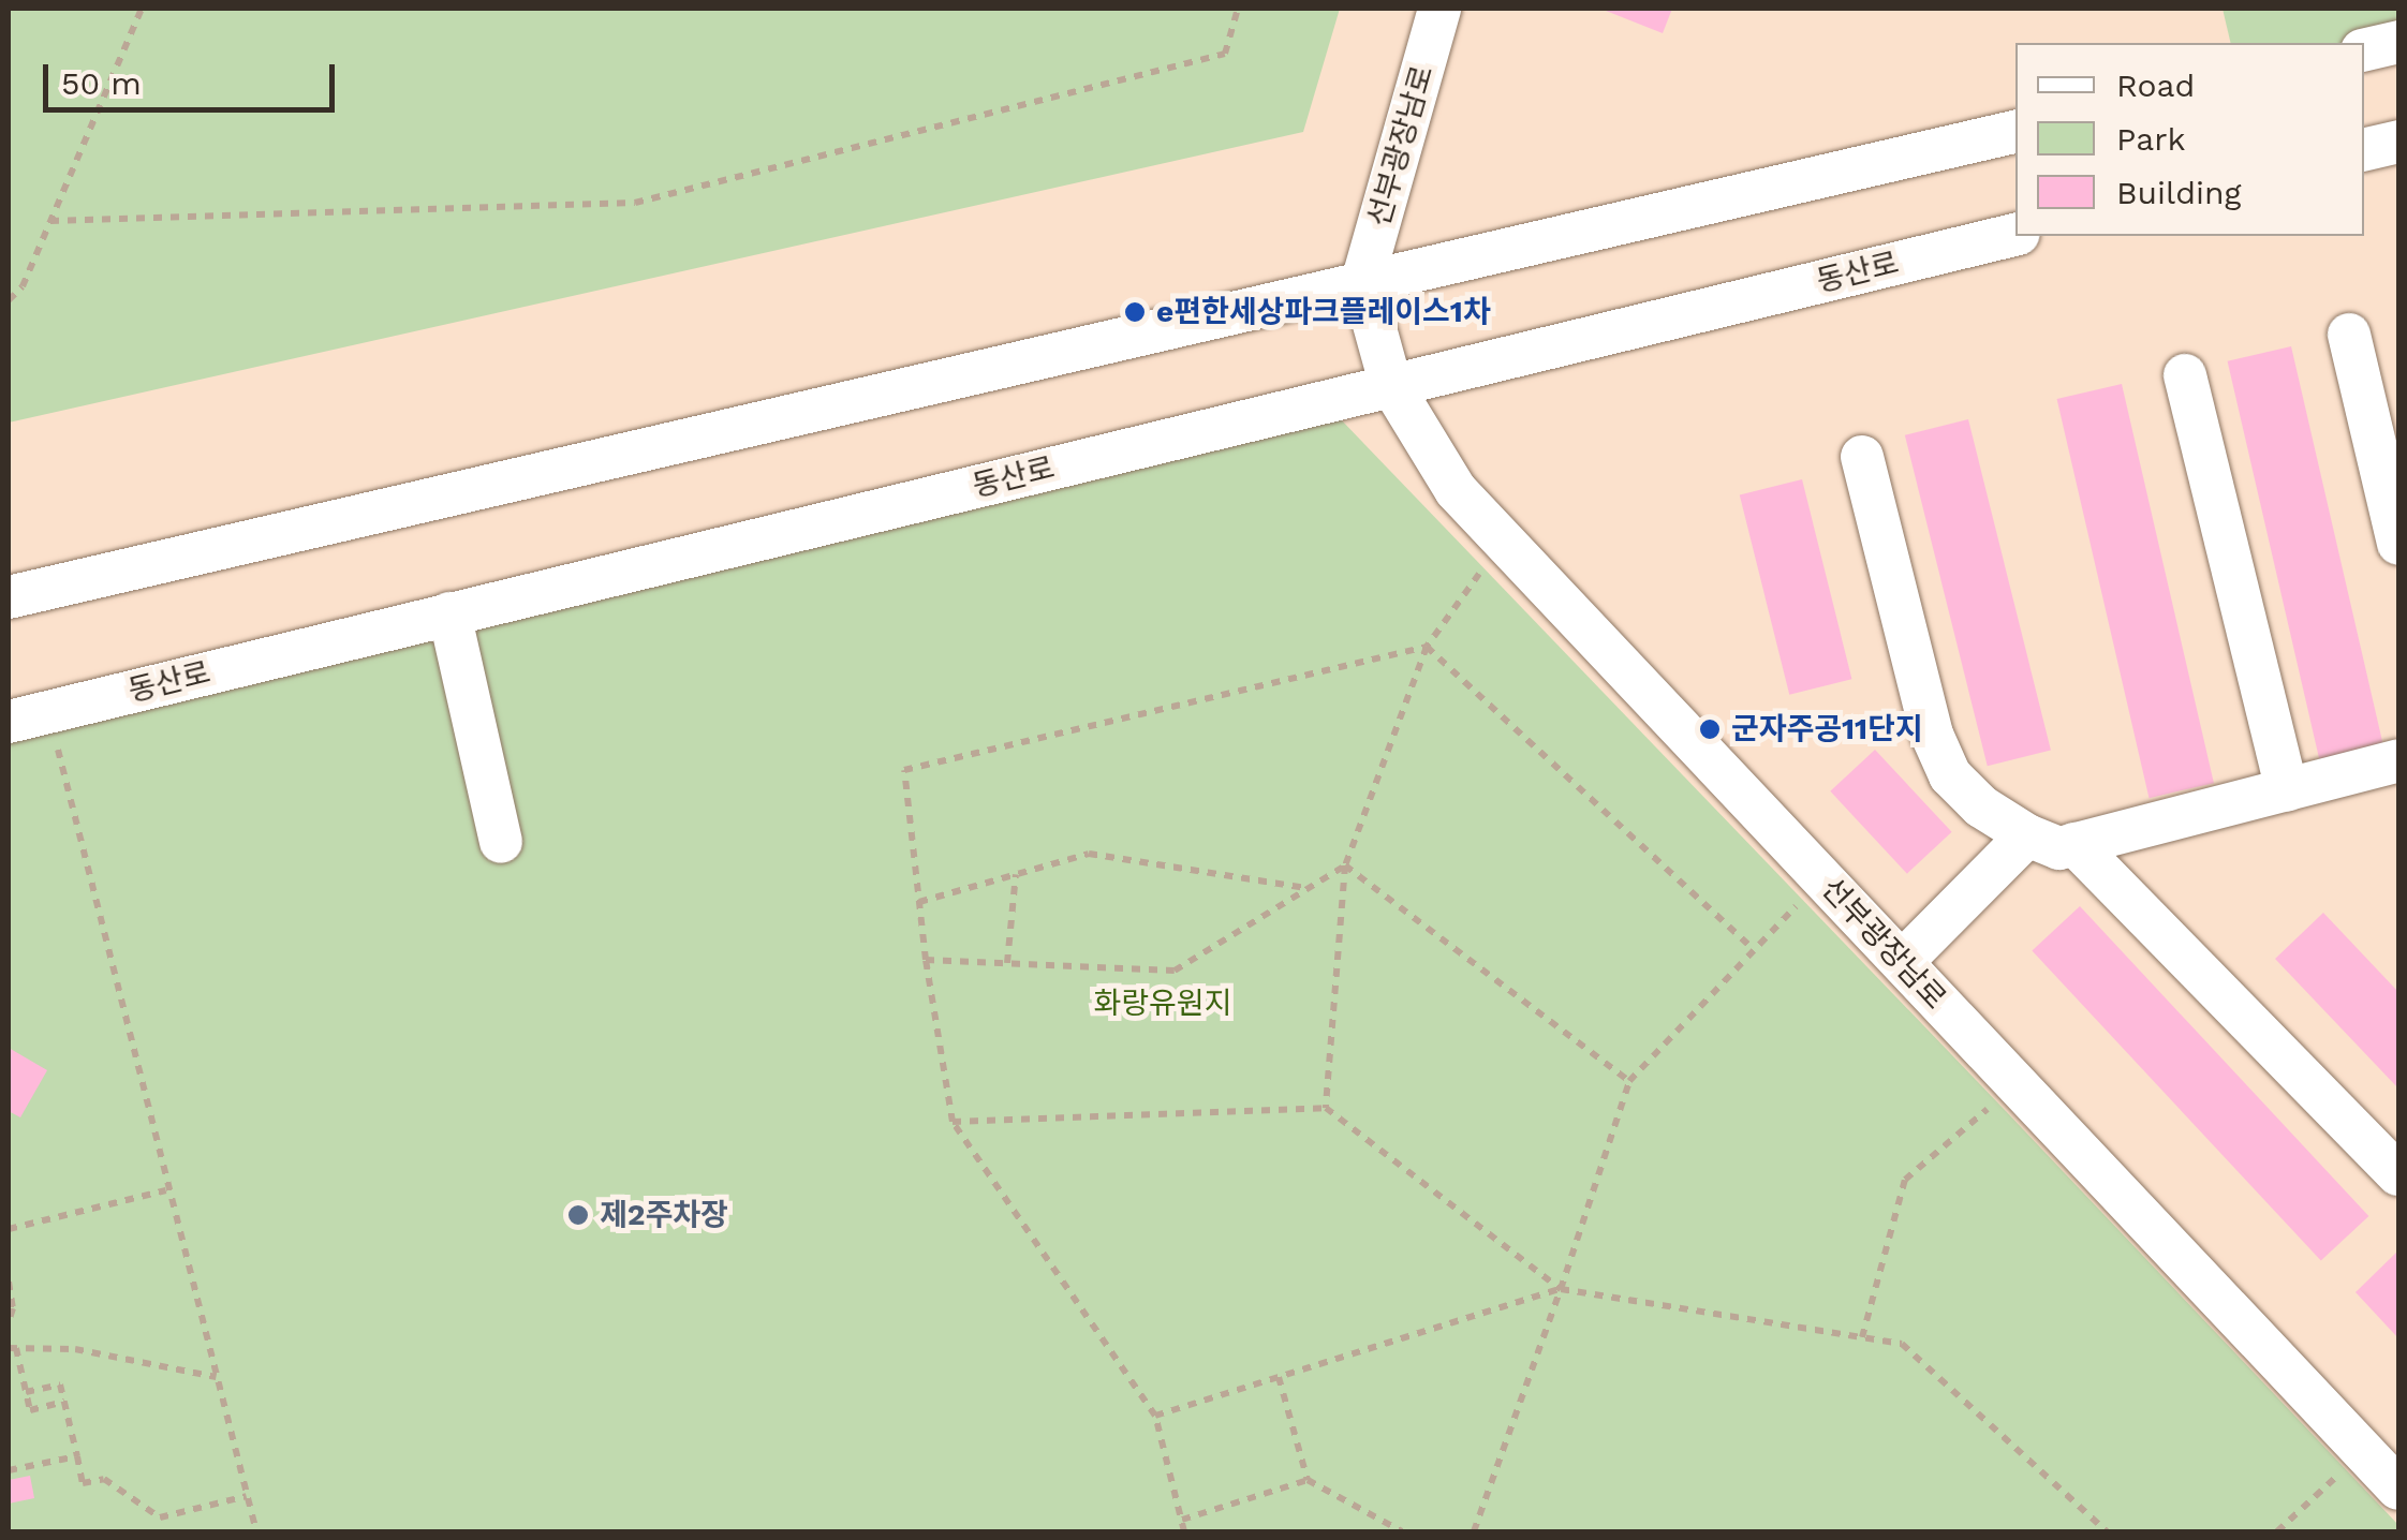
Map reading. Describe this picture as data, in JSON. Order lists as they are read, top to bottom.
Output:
{
  "streets": {
    "street": ["선부광장남로", "동산로"]
  },
  "crossings": [
    ["선부광장남로", "동산로"]
  ],
  "parks": ["화랑유원지"],
  "places": ["e편한세상파크플레이스1차", "군자주공11단지", "제2주차장"],
  "legend": ["Road", "Park", "Building"],
  "scale_bar": "50 m"
}
